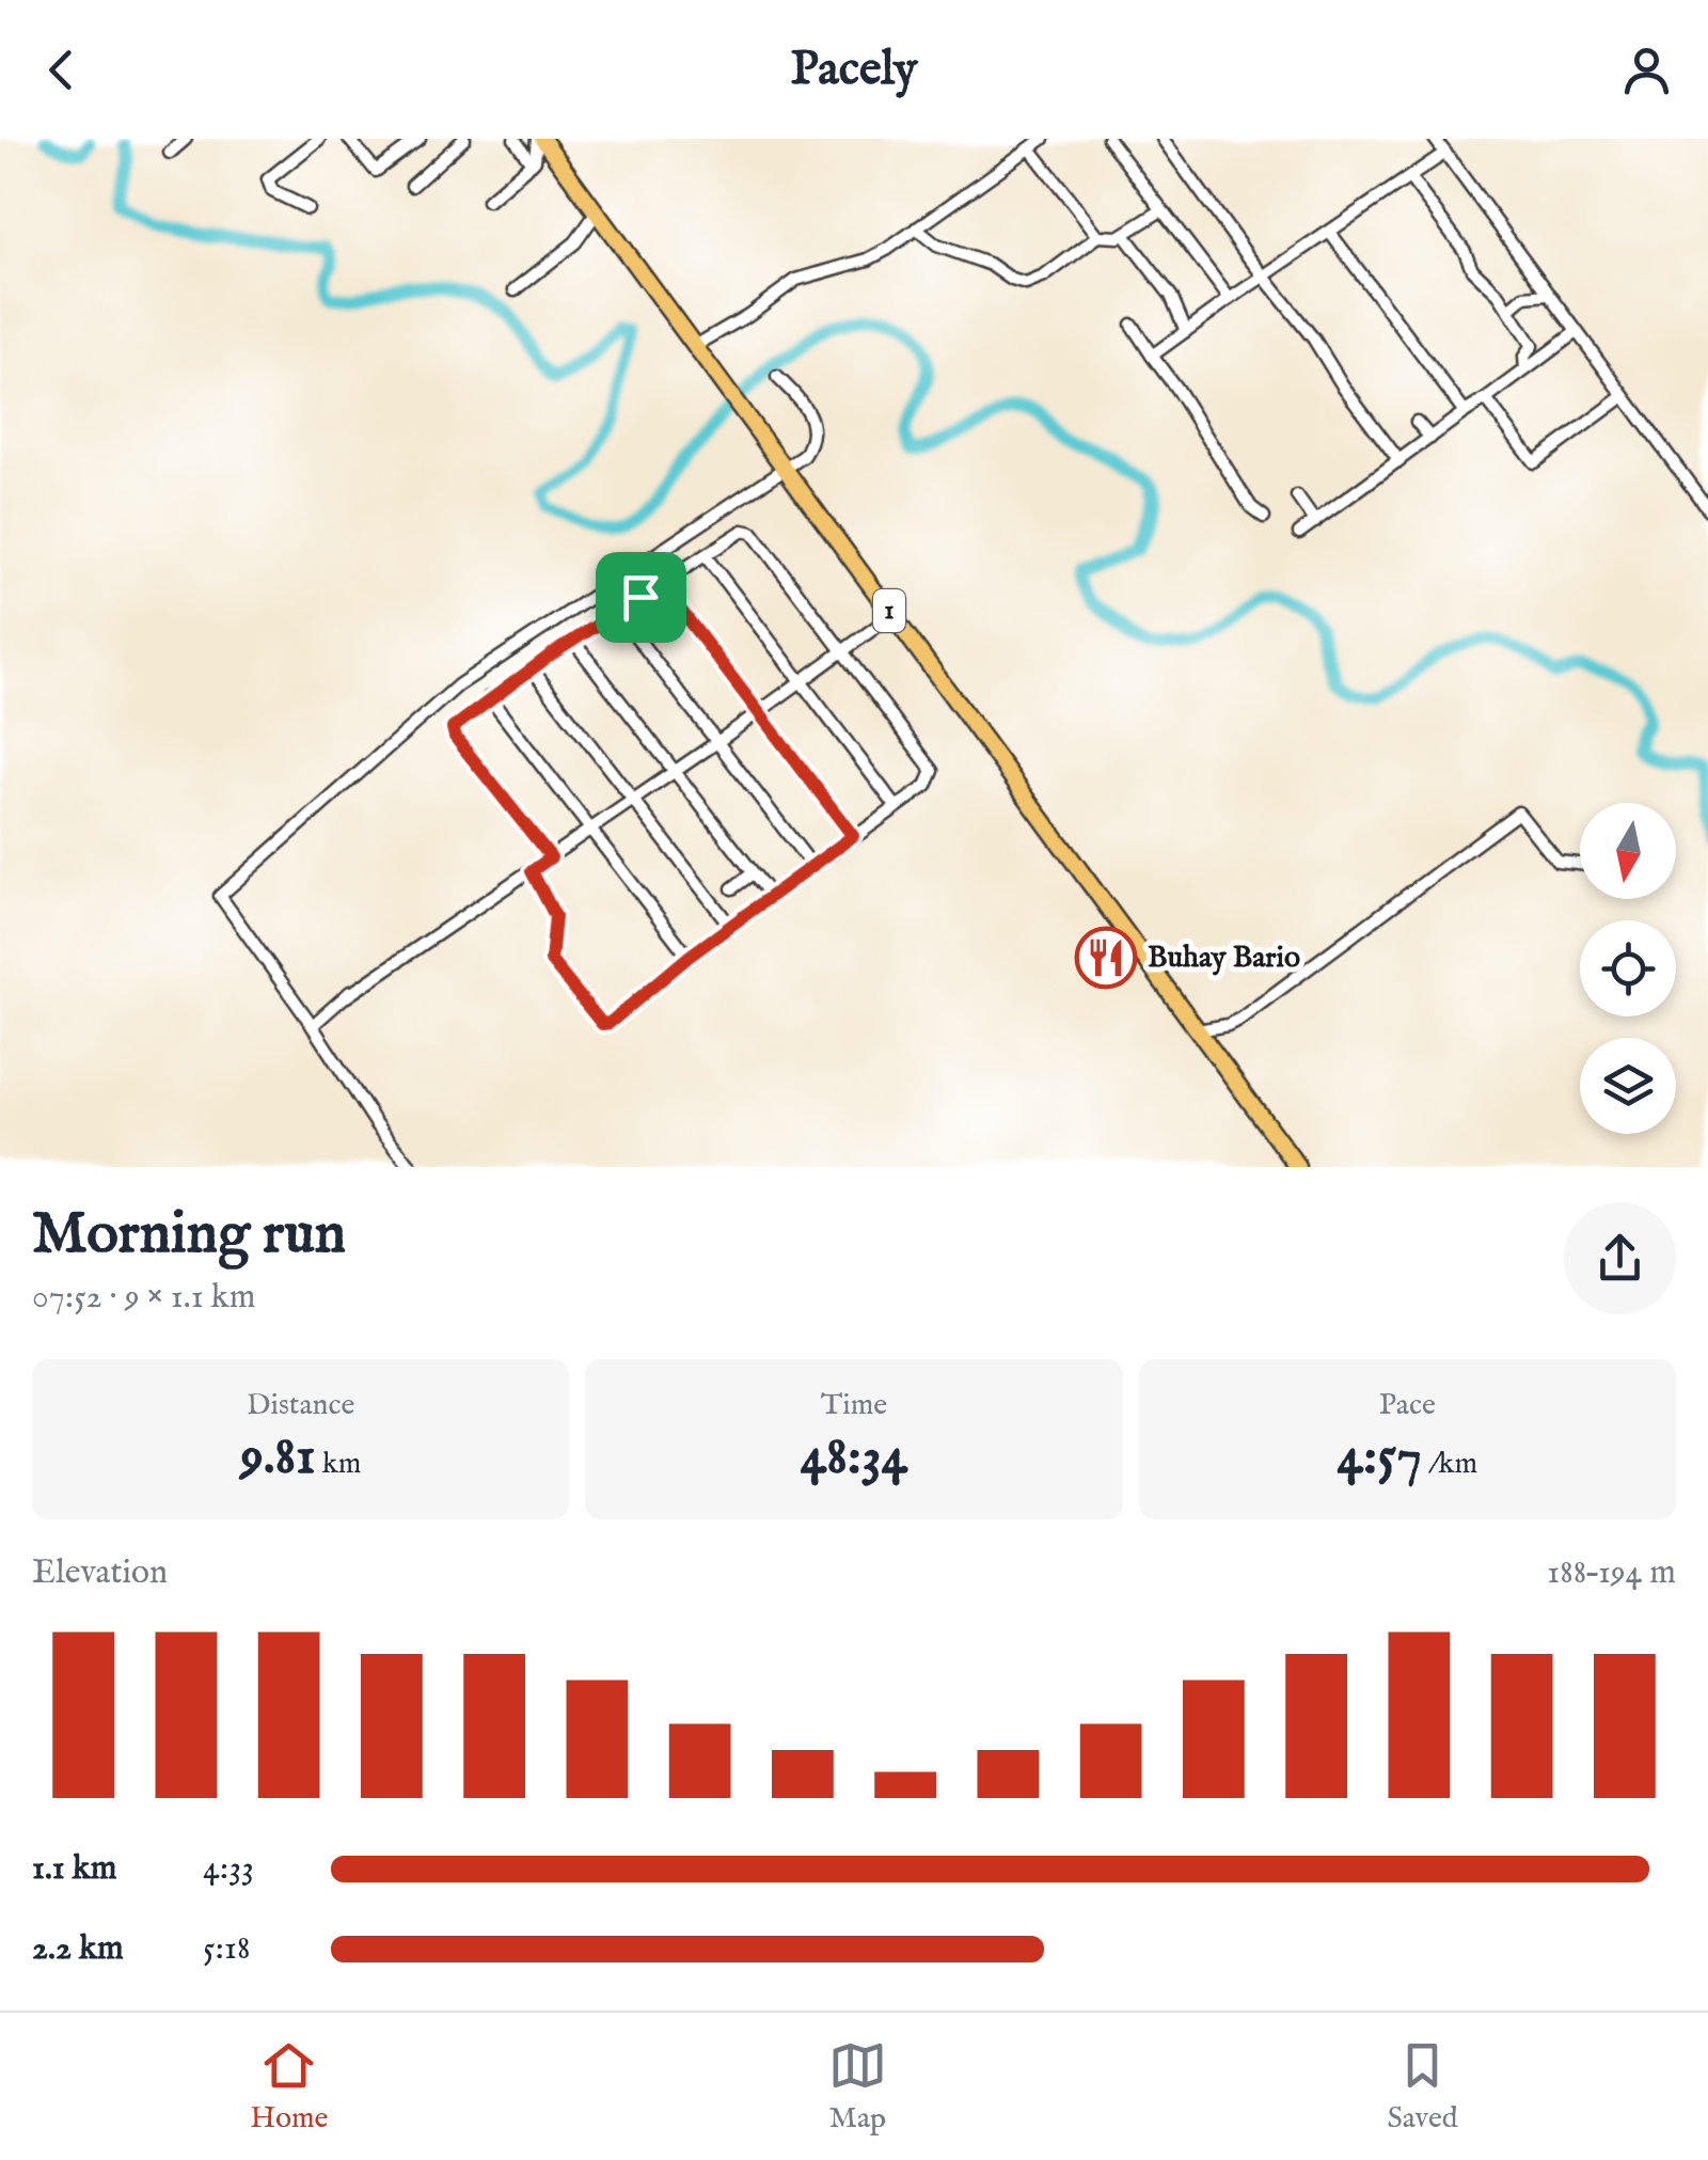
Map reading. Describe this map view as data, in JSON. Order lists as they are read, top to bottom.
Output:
{
  "streets": {
    "highway": ["1"]
  },
  "places": {
    "restaurant": ["Buhay Bario"]
  },
  "north": "bottom",
  "page": {
    "header": "Pacely",
    "heading": ["Morning run", "07:52 · 9 × 1.1 km"],
    "stats": [
      ["Distance", "9.81 km"],
      ["Time", "48:34"],
      ["Pace", "4:57 /km"]
    ],
    "chart": ["Elevation", "188–194 m"],
    "list": [
      {
        "name": "1.1 km",
        "note": "4:33"
      },
      {
        "name": "2.2 km",
        "note": "5:18"
      }
    ],
    "tabs": ["Home", "Map", "Saved"]
  }
}
